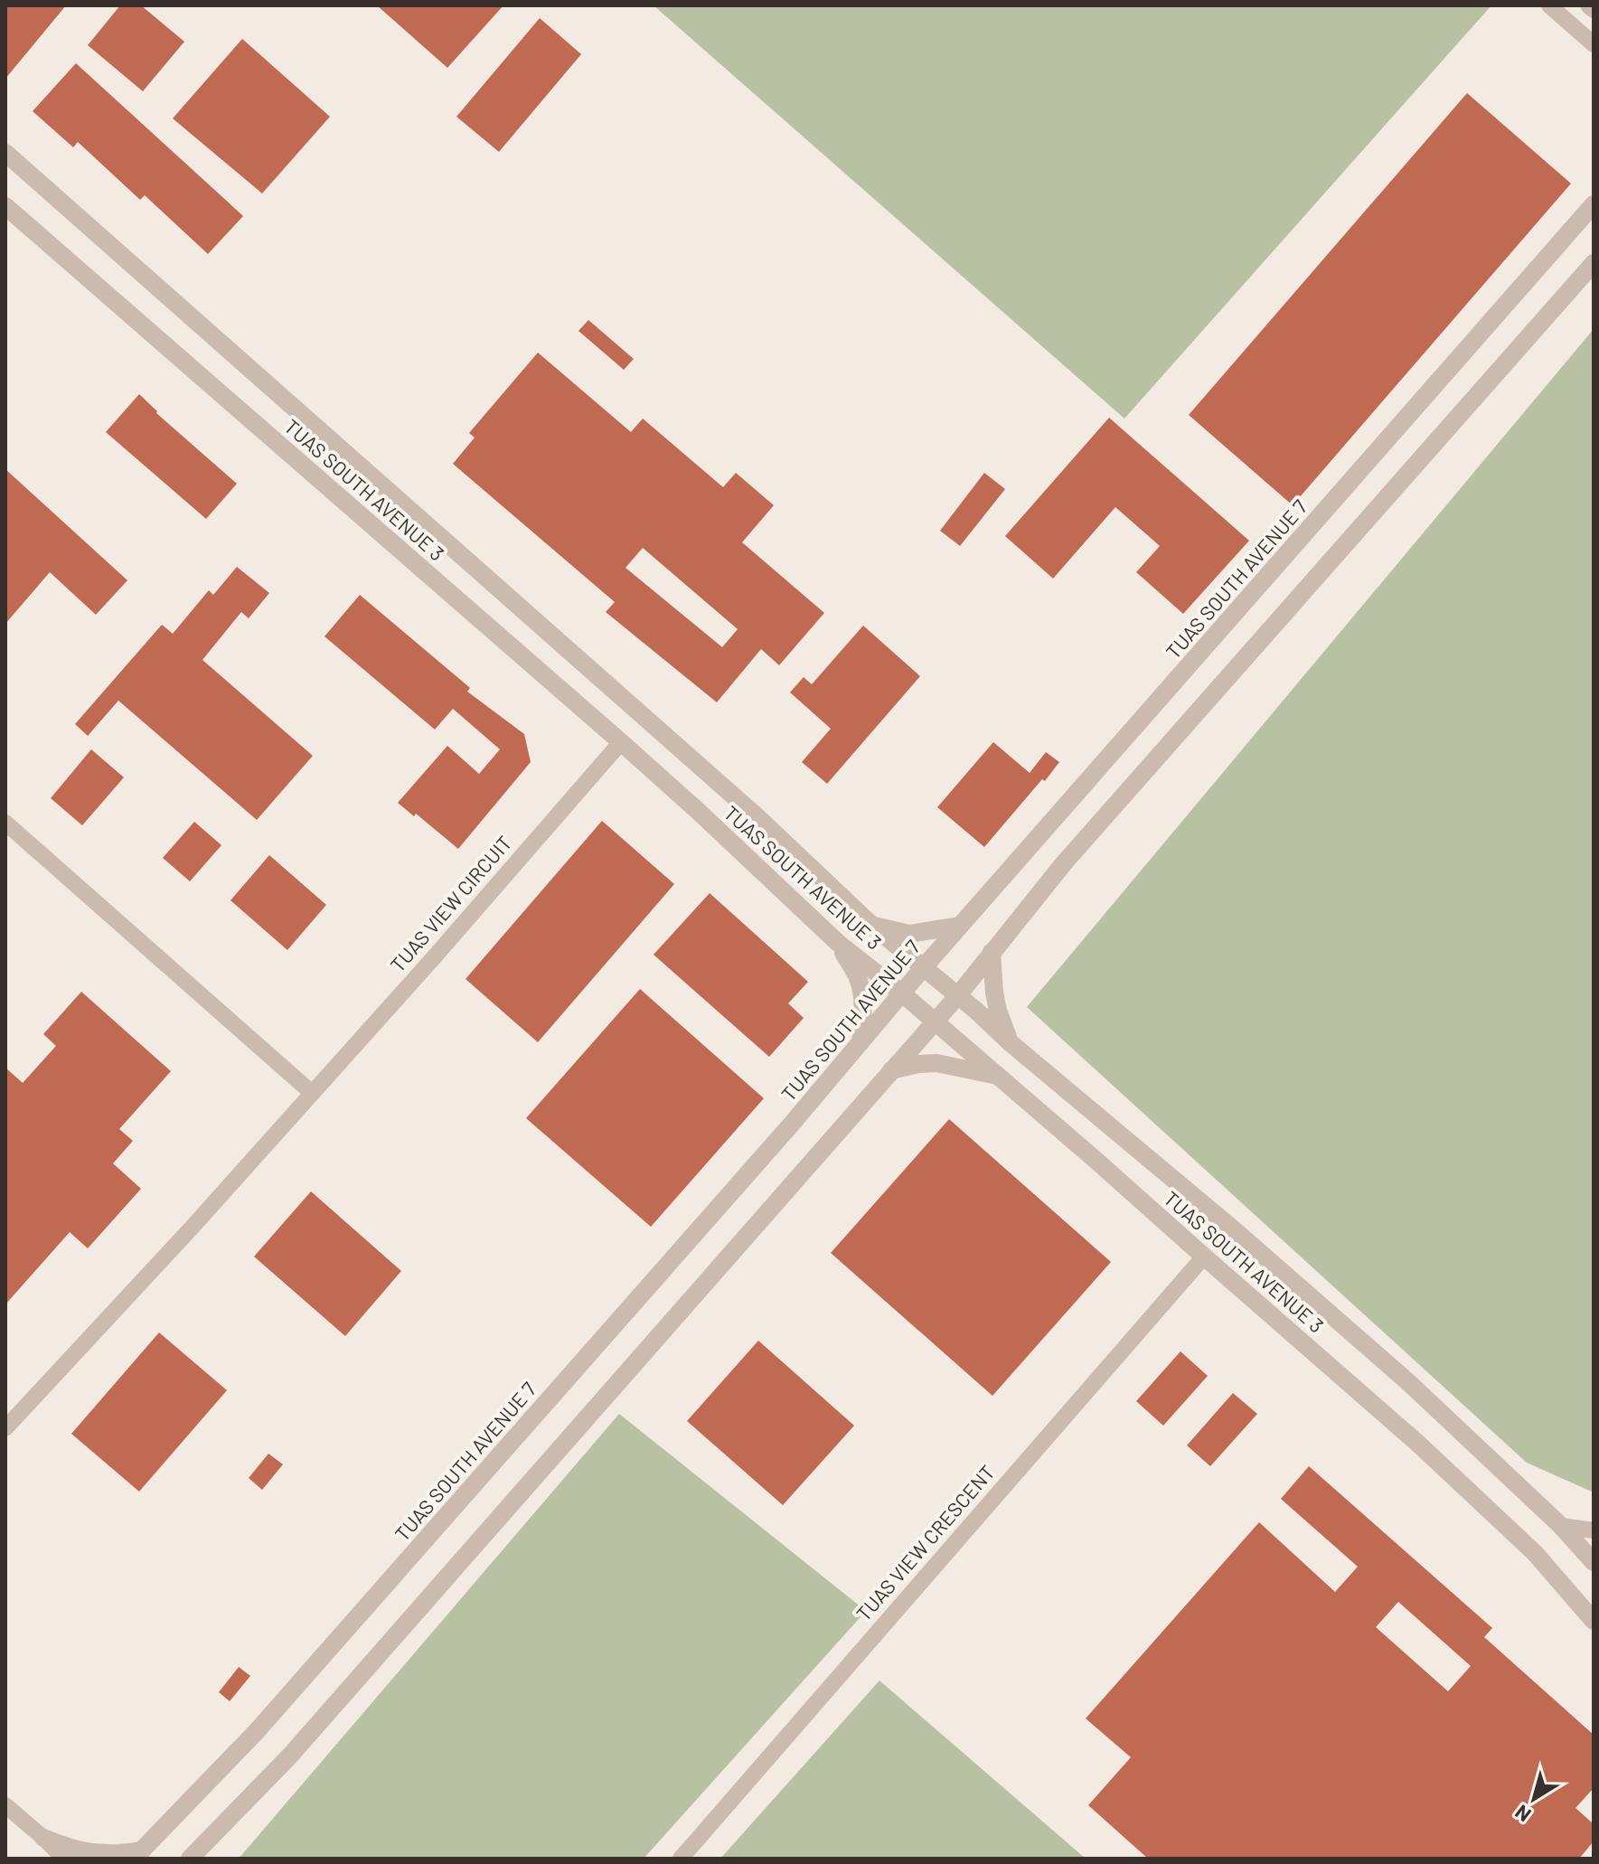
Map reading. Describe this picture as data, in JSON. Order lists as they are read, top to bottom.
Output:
{
  "streets": {
    "street": [
      "TUAS SOUTH AVENUE 3",
      "TUAS SOUTH AVENUE 7",
      "TUAS VIEW CIRCUIT",
      "TUAS VIEW CRESCENT"
    ]
  },
  "crossings": [
    ["TUAS SOUTH AVENUE 3", "TUAS SOUTH AVENUE 7"],
    ["TUAS SOUTH AVENUE 3", "TUAS VIEW CIRCUIT"],
    ["TUAS SOUTH AVENUE 3", "TUAS VIEW CRESCENT"]
  ],
  "north": "bottom left"
}
